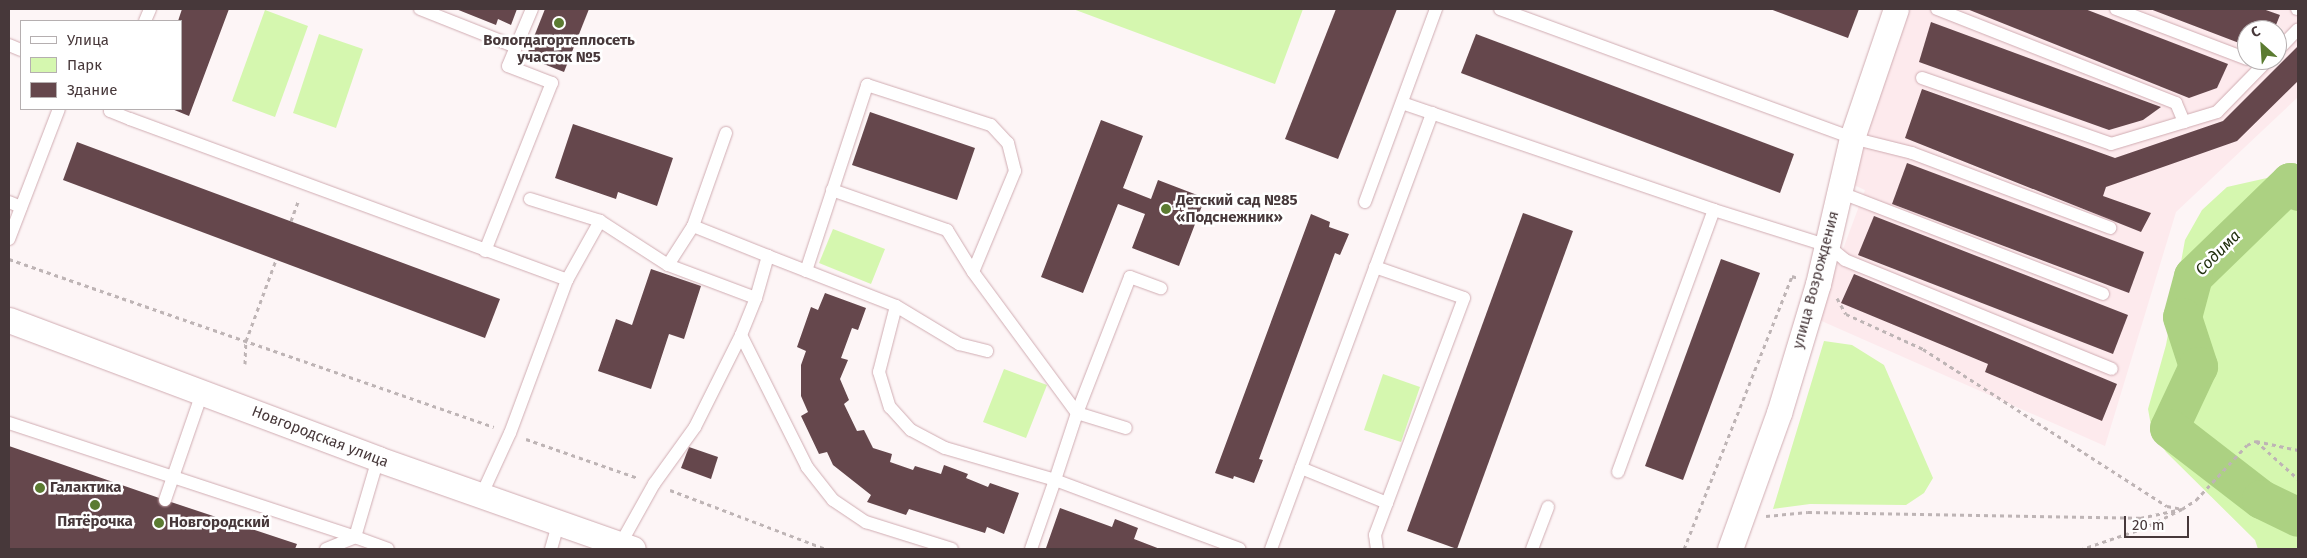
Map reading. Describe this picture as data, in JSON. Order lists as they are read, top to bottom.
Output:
{
  "streets": {
    "street": ["улица Возрождения", "Новгородская улица"]
  },
  "water": ["Содима"],
  "places": [
    "Вологдагортеплосеть участок №5",
    "Детский сад №85 «Подснежник»",
    "Галактика",
    "Пятёрочка",
    "Новгородский"
  ],
  "legend": ["Улица", "Парк", "Здание"],
  "scale_bar": "20 m",
  "north": "top left"
}
